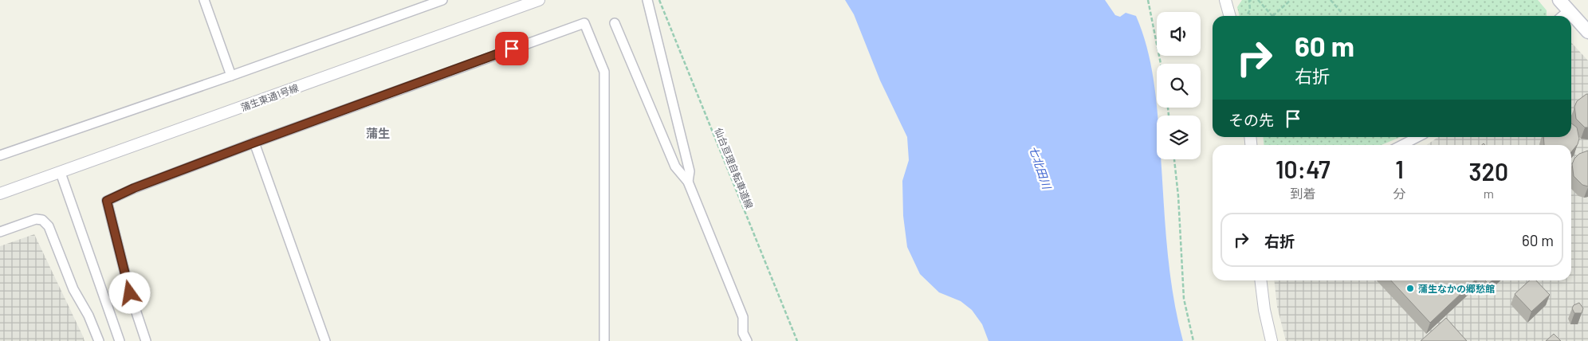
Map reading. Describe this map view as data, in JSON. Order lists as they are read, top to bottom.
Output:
{
  "streets": {
    "street": ["蒲生東通1号線"],
    "path": ["仙台亘理自転車道線"]
  },
  "districts": ["蒲生"],
  "water": ["七北田川"],
  "places": ["蒲生なかの郷愁館"],
  "page": {
    "turn": ["60 m", "右折"],
    "then": "その先",
    "eta": [
      "10:47",
      "到着",
      "1",
      "分",
      "320",
      "m"
    ],
    "list": [
      {
        "name": "右折",
        "value": "60 m"
      }
    ]
  }
}
